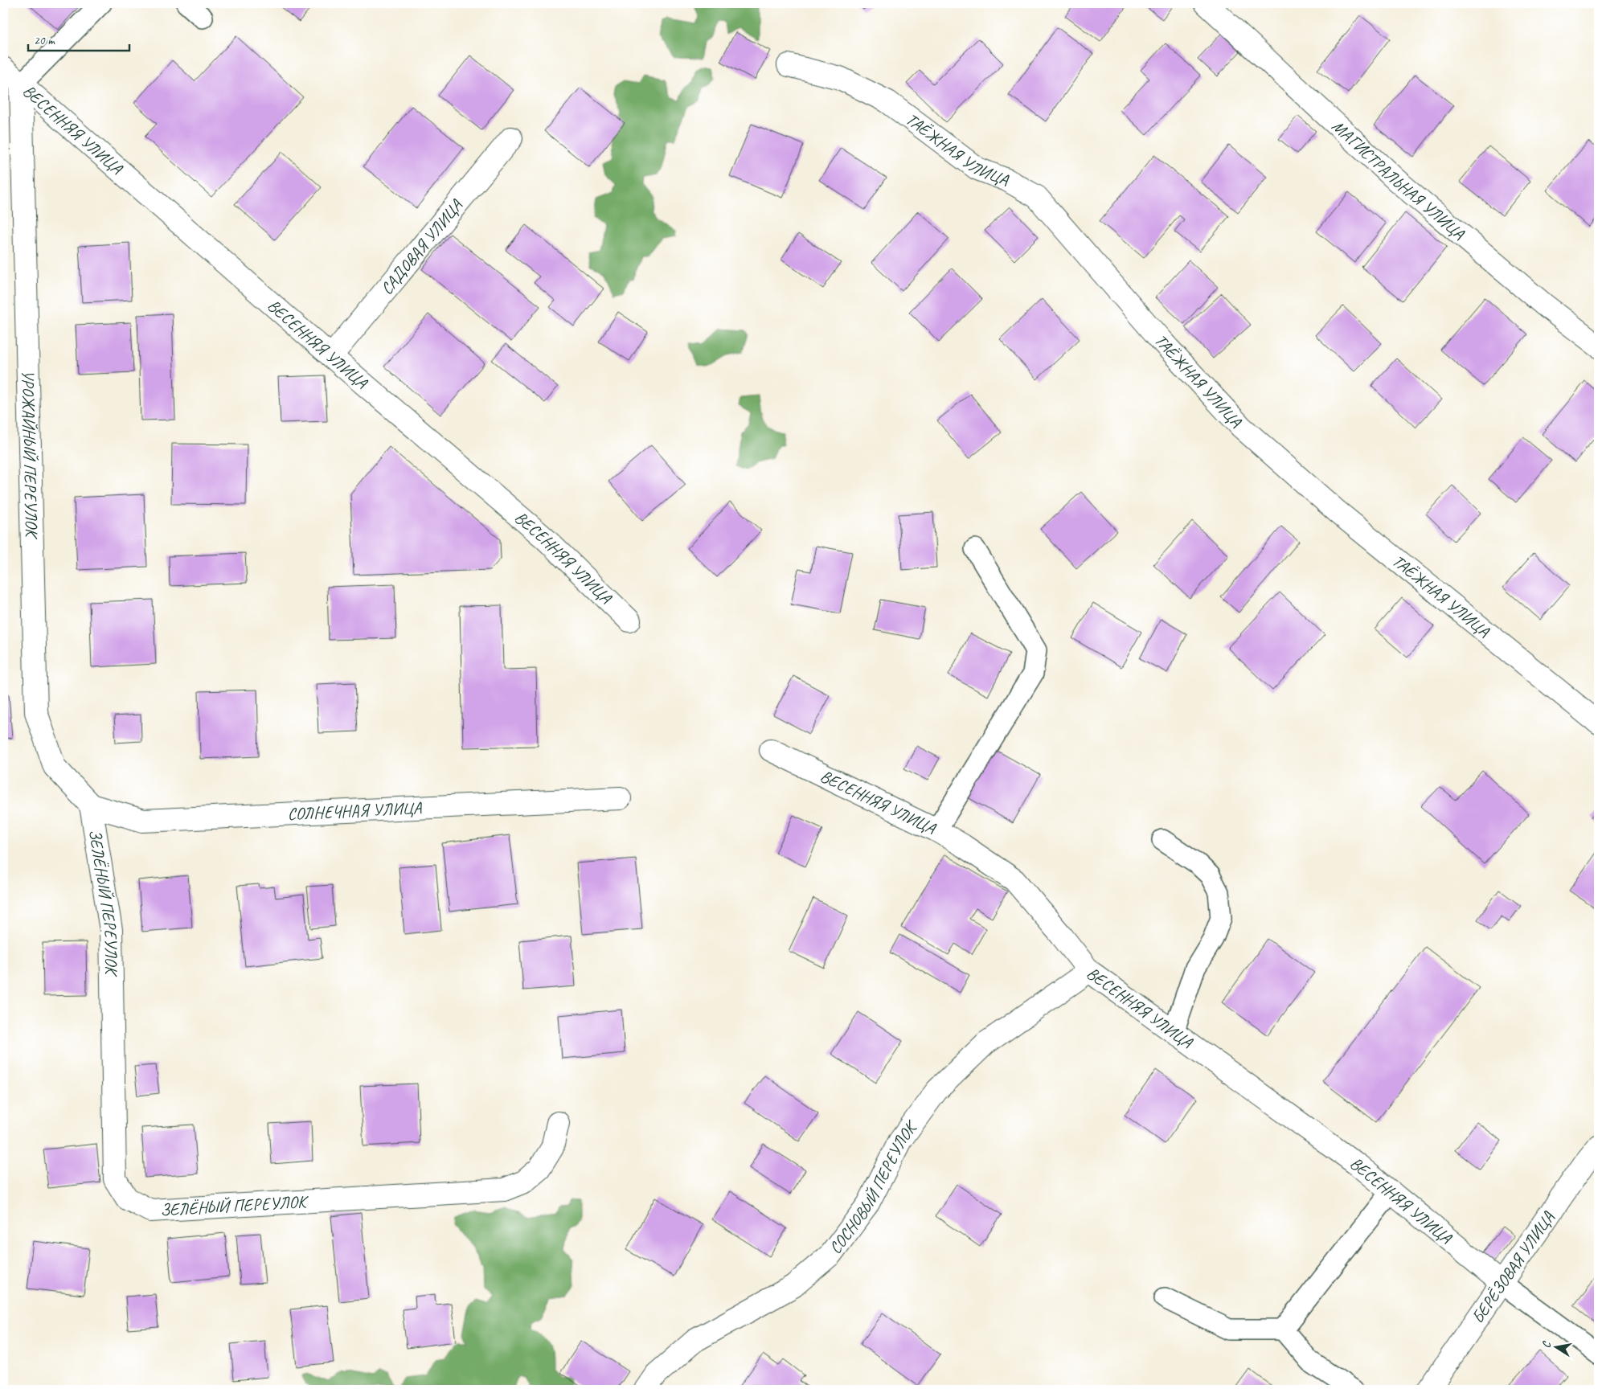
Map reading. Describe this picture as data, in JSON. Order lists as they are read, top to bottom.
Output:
{
  "streets": {
    "street": [
      "ВЕСЕННЯЯ УЛИЦА",
      "ТАЁЖНАЯ УЛИЦА",
      "МАГИСТРАЛЬНАЯ УЛИЦА",
      "САДОВАЯ УЛИЦА",
      "УРОЖАЙНЫЙ ПЕРЕУЛОК",
      "СОЛНЕЧНАЯ УЛИЦА",
      "ЗЕЛЁНЫЙ ПЕРЕУЛОК",
      "СОСНОВЫЙ ПЕРЕУЛОК",
      "БЕРЁЗОВАЯ УЛИЦА"
    ]
  },
  "crossings": [
    ["ВЕСЕННЯЯ УЛИЦА", "САДОВАЯ УЛИЦА"],
    ["ВЕСЕННЯЯ УЛИЦА", "УРОЖАЙНЫЙ ПЕРЕУЛОК"],
    ["ВЕСЕННЯЯ УЛИЦА", "СОСНОВЫЙ ПЕРЕУЛОК"],
    ["ВЕСЕННЯЯ УЛИЦА", "БЕРЁЗОВАЯ УЛИЦА"],
    ["УРОЖАЙНЫЙ ПЕРЕУЛОК", "СОЛНЕЧНАЯ УЛИЦА"],
    ["УРОЖАЙНЫЙ ПЕРЕУЛОК", "ЗЕЛЁНЫЙ ПЕРЕУЛОК"],
    ["СОЛНЕЧНАЯ УЛИЦА", "ЗЕЛЁНЫЙ ПЕРЕУЛОК"]
  ],
  "scale_bar": "20 m",
  "north": "left"
}
